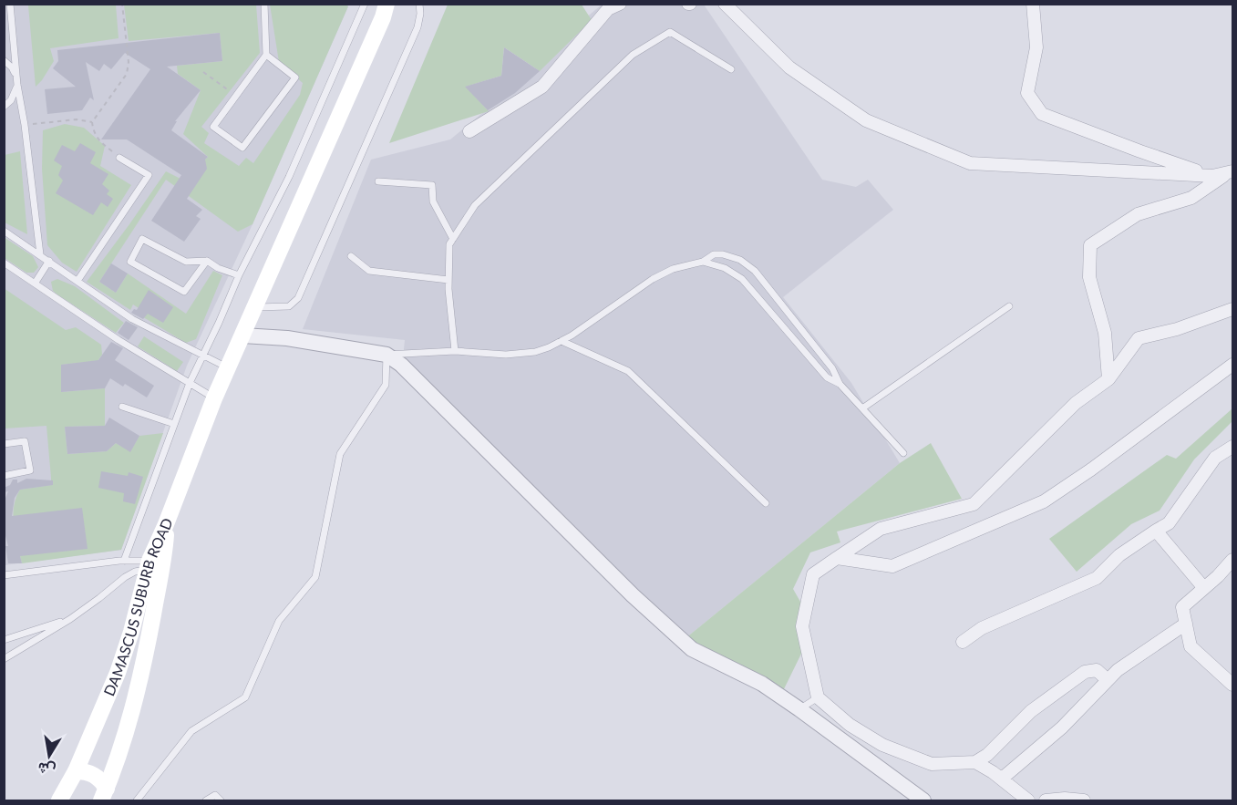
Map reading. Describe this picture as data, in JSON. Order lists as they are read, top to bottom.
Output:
{
  "streets": {
    "main road": ["DAMASCUS SUBURB ROAD"]
  },
  "north": "bottom"
}
